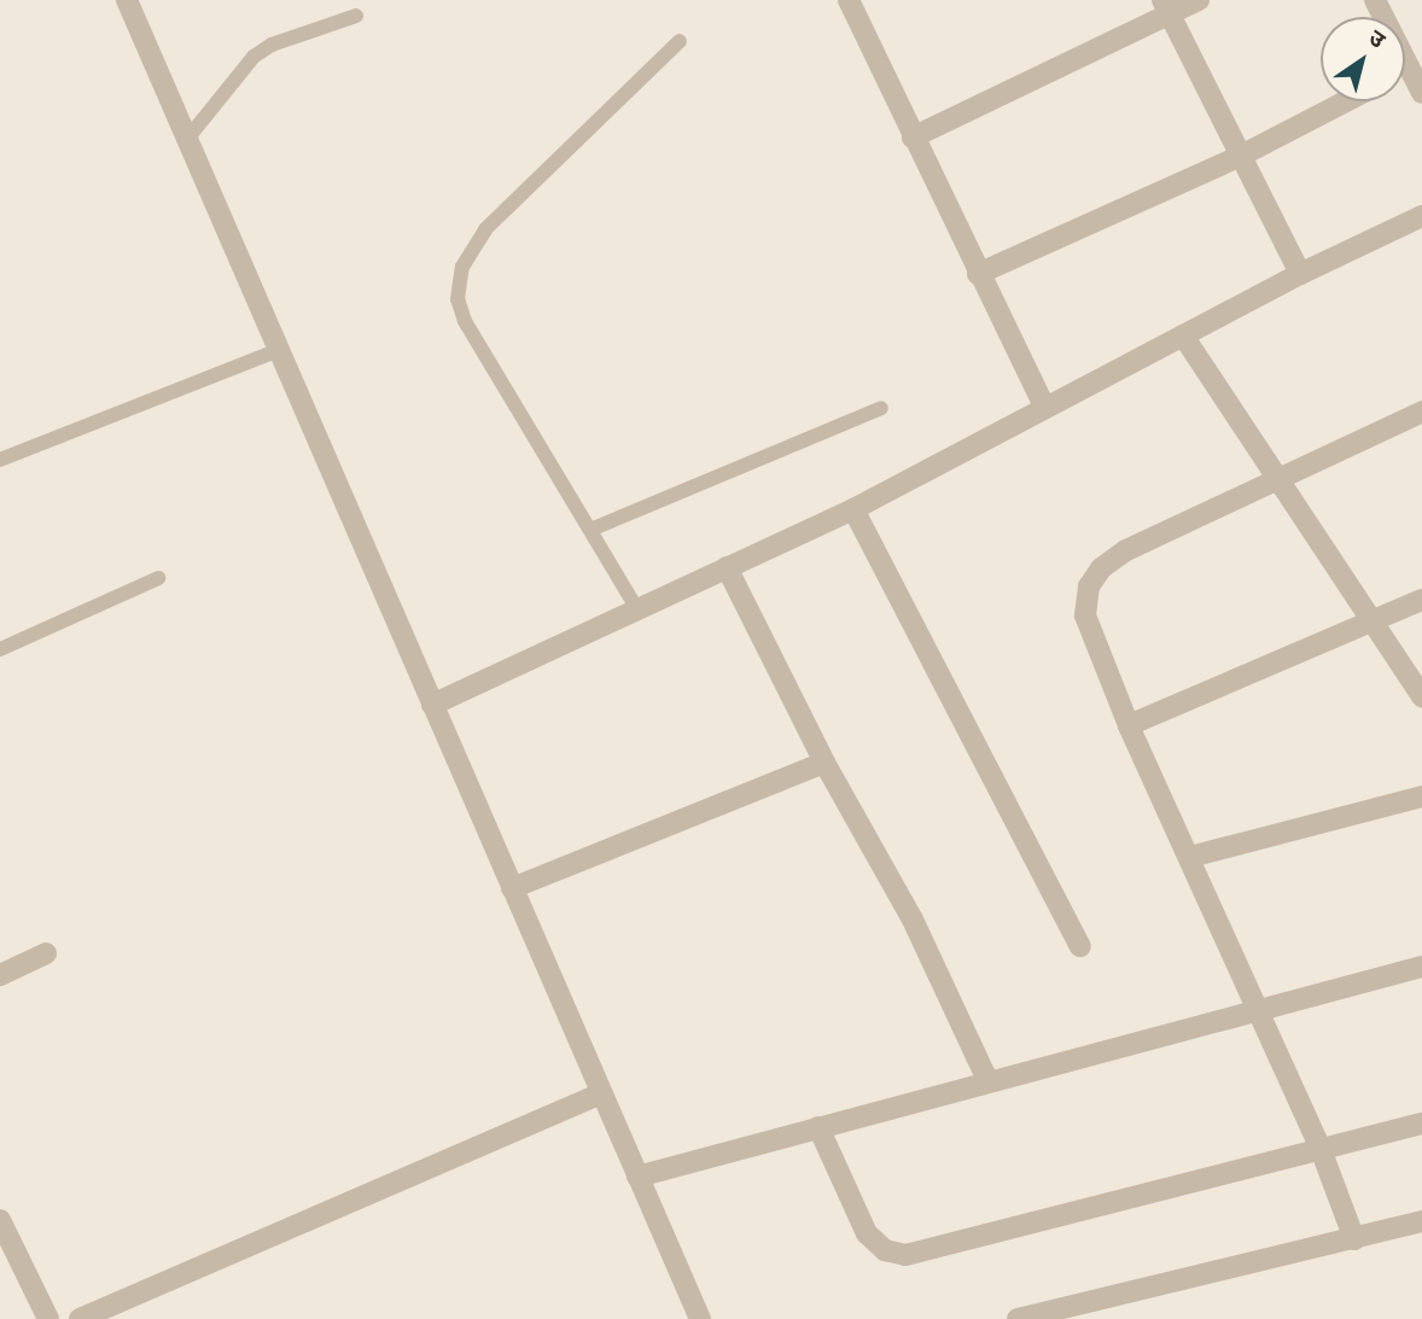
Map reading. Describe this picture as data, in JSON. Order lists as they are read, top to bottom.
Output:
{
  "north": "top right"
}
